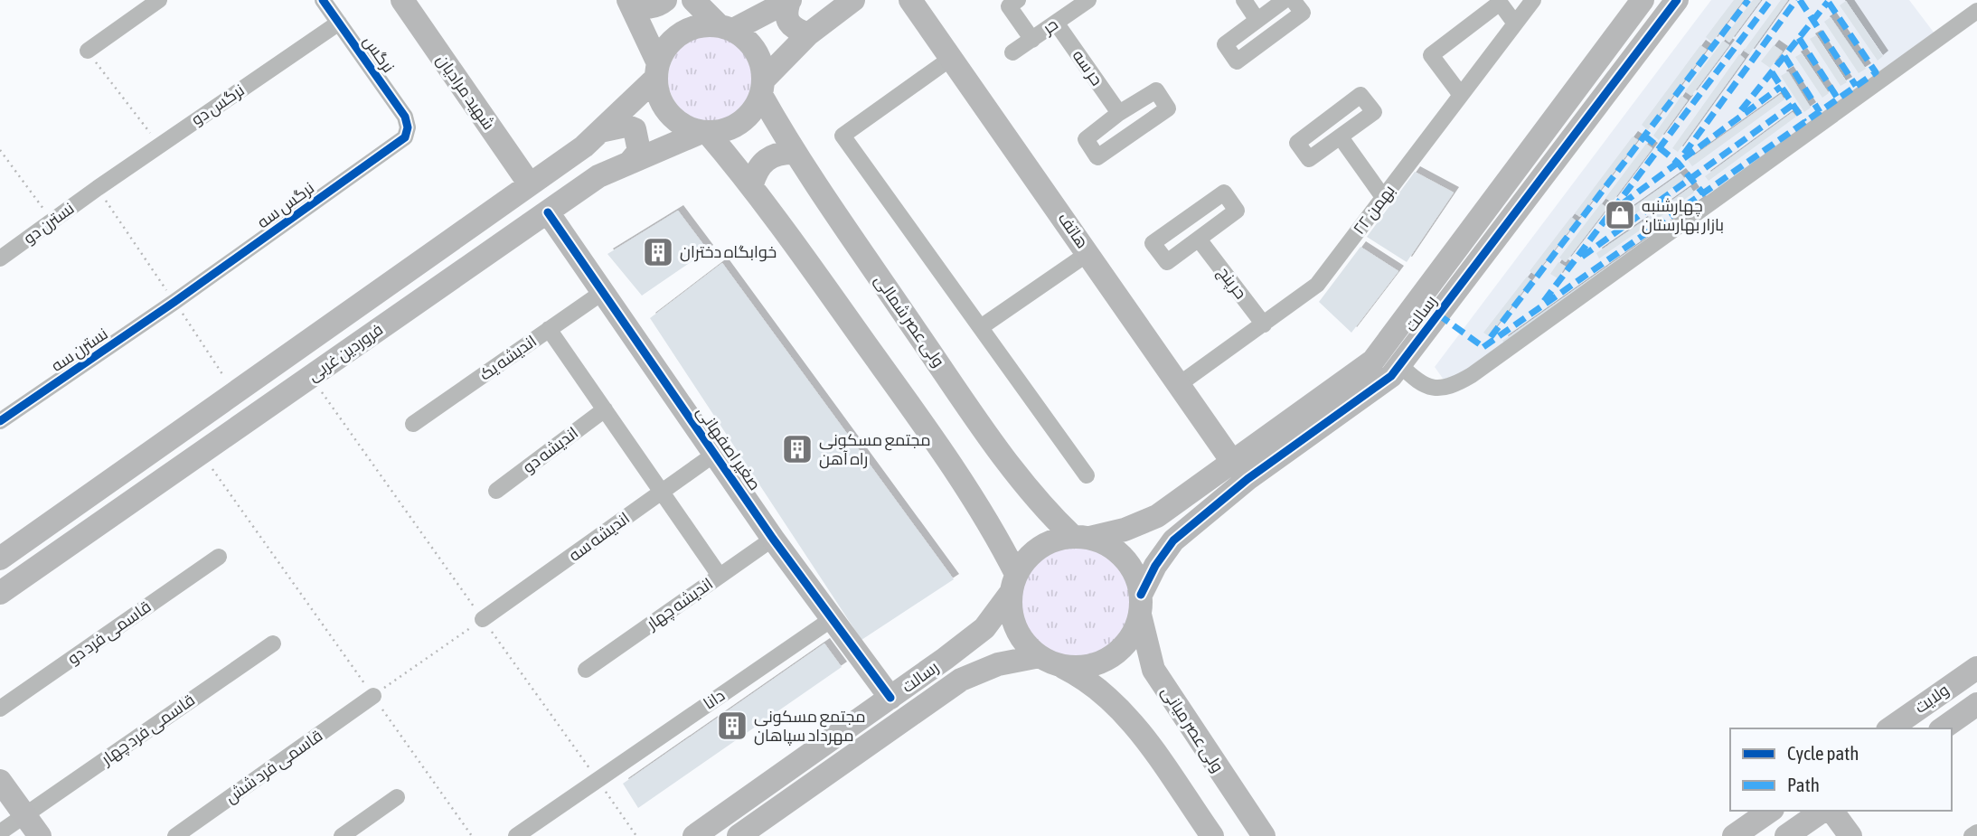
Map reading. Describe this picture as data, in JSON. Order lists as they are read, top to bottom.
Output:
{
  "streets": {
    "main road": [
      "شهید مرادیان",
      "هاتف",
      "رسالت",
      "ولی عصر شمالی",
      "فروردین غربی",
      "صغیر اصفهانی",
      "ولایت",
      "ولی عصر میانی"
    ],
    "street": [
      "حر",
      "نرگس",
      "حر سه",
      "نرگس دو",
      "نرگس سه",
      "۲۲ بهمن",
      "نسترن دو",
      "حر پنج",
      "نسترن سه",
      "اندیشه یک",
      "اندیشه دو",
      "اندیشه سه",
      "اندیشه چهار",
      "قاسمی فرد دو",
      "دانا",
      "قاسمی فرد چهار",
      "قاسمی فرد شش"
    ]
  },
  "crossings": [
    ["حر", "حر سه"],
    ["نرگس", "نرگس دو"],
    ["نرگس", "نرگس سه"],
    ["شهید مرادیان", "فروردین غربی"],
    ["نرگس دو", "نسترن دو"],
    ["نرگس سه", "نسترن سه"],
    ["۲۲ بهمن", "هاتف"],
    ["۲۲ بهمن", "حر پنج"],
    ["هاتف", "رسالت"],
    ["رسالت", "ولی عصر شمالی"],
    ["رسالت", "صغیر اصفهانی"],
    ["رسالت", "ولی عصر میانی"],
    ["ولی عصر شمالی", "فروردین غربی"],
    ["ولی عصر شمالی", "ولی عصر میانی"],
    ["فروردین غربی", "صغیر اصفهانی"],
    ["اندیشه یک", "صغیر اصفهانی"],
    ["صغیر اصفهانی", "اندیشه سه"],
    ["صغیر اصفهانی", "اندیشه چهار"],
    ["صغیر اصفهانی", "دانا"]
  ],
  "places": {
    "shop": ["چهارشنبه بازار بهارستان"],
    "building": ["خوابگاه دختران", "مجتمع مسکونی راه آهن", "مجتمع مسکونی مهرداد سپاهان"]
  },
  "legend": ["Cycle path", "Path"]
}
